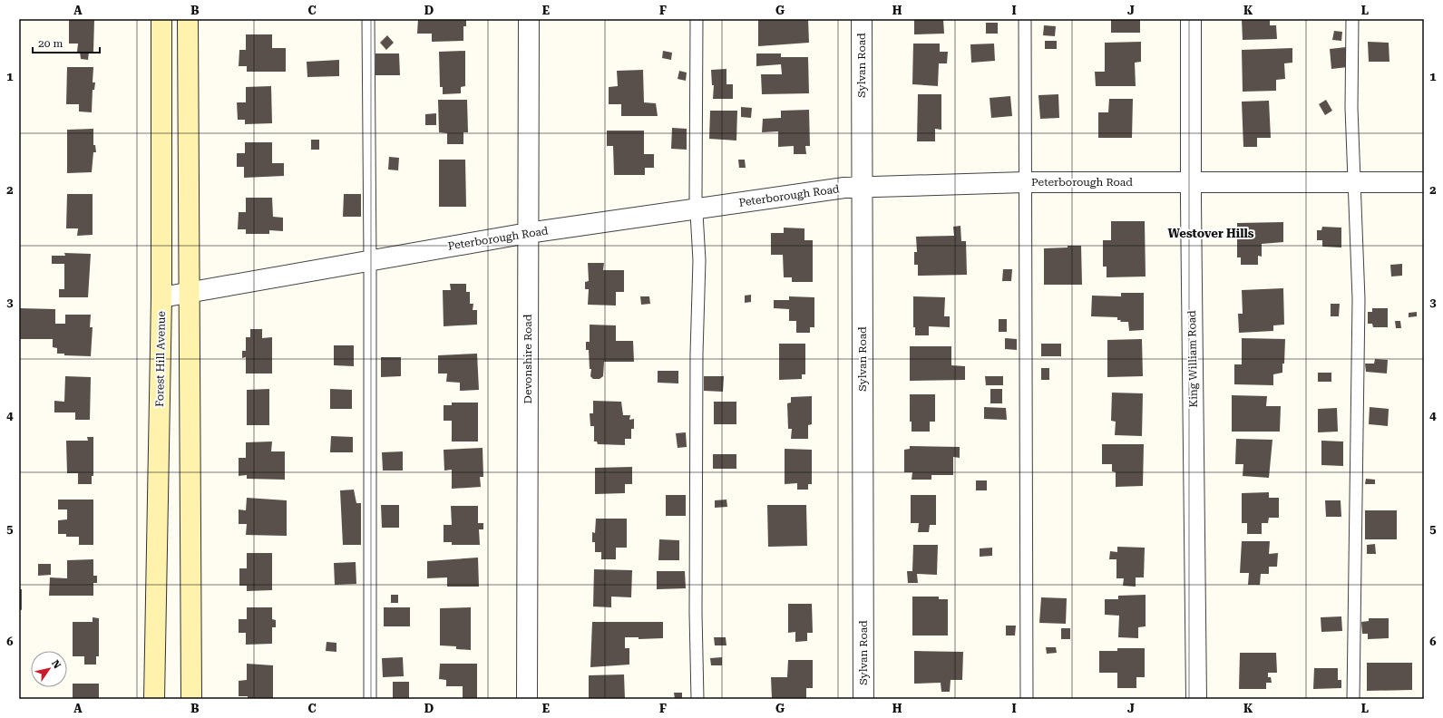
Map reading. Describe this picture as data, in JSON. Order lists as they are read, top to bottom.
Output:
{
  "streets": {
    "main road": ["Forest Hill Avenue"],
    "street": [
      "Sylvan Road",
      "Peterborough Road",
      "Devonshire Road",
      "King William Road"
    ]
  },
  "crossings": [
    ["Sylvan Road", "Peterborough Road"],
    ["Peterborough Road", "Forest Hill Avenue"],
    ["Peterborough Road", "Devonshire Road"],
    ["Peterborough Road", "King William Road"]
  ],
  "districts": ["Westover Hills"],
  "scale_bar": "20 m",
  "north": "top right",
  "grid": {
    "columns": [
      "A",
      "B",
      "C",
      "D",
      "E",
      "F",
      "G",
      "H",
      "I",
      "J",
      "K",
      "L"
    ],
    "rows": [
      "1",
      "2",
      "3",
      "4",
      "5",
      "6"
    ]
  }
}
